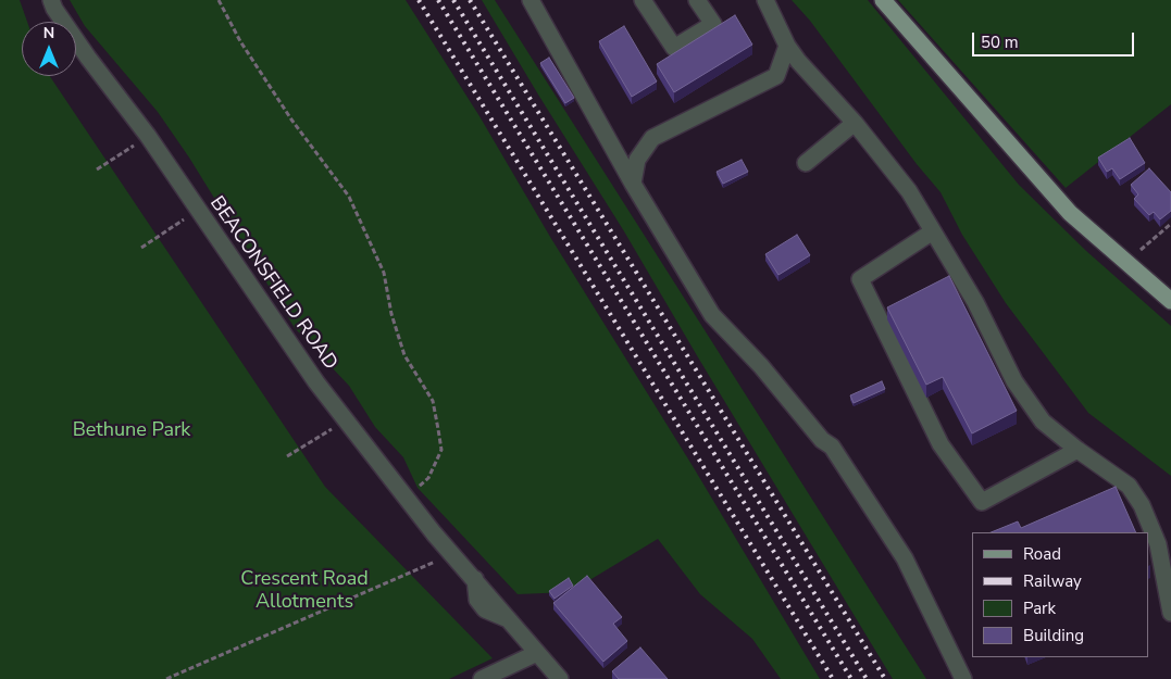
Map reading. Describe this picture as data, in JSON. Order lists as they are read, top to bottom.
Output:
{
  "streets": {
    "street": ["BEACONSFIELD ROAD"]
  },
  "parks": ["Bethune Park", "Crescent Road Allotments"],
  "legend": [
    "Road",
    "Railway",
    "Park",
    "Building"
  ],
  "scale_bar": "50 m",
  "north": "top"
}
